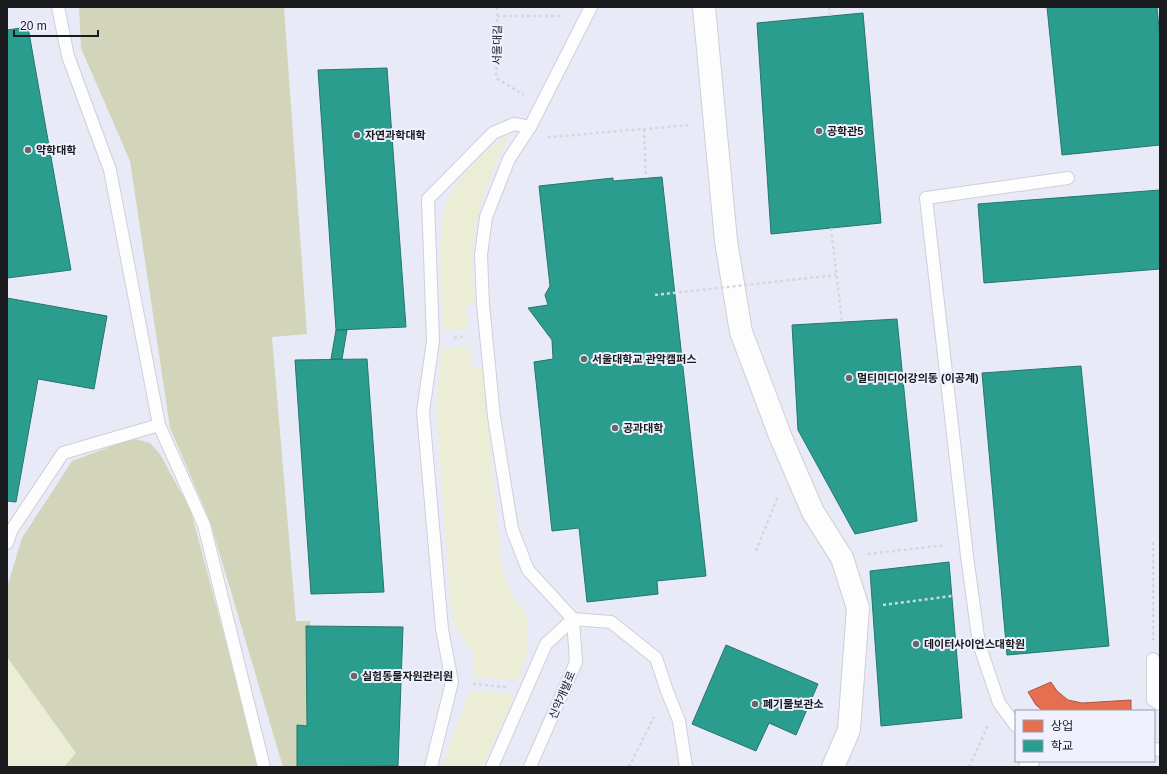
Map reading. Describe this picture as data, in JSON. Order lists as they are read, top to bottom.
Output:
{
  "streets": {
    "lane": ["신약개발로"],
    "path": ["서울대길"]
  },
  "places": [
    "공학관5",
    "자연과학대학",
    "약학대학",
    "서울대학교 관악캠퍼스",
    "멀티미디어강의동 (이공계)",
    "공과대학",
    "데이터사이언스대학원",
    "실험동물자원관리원",
    "폐기물보관소"
  ],
  "legend": ["상업", "학교"],
  "scale_bar": "20 m"
}
